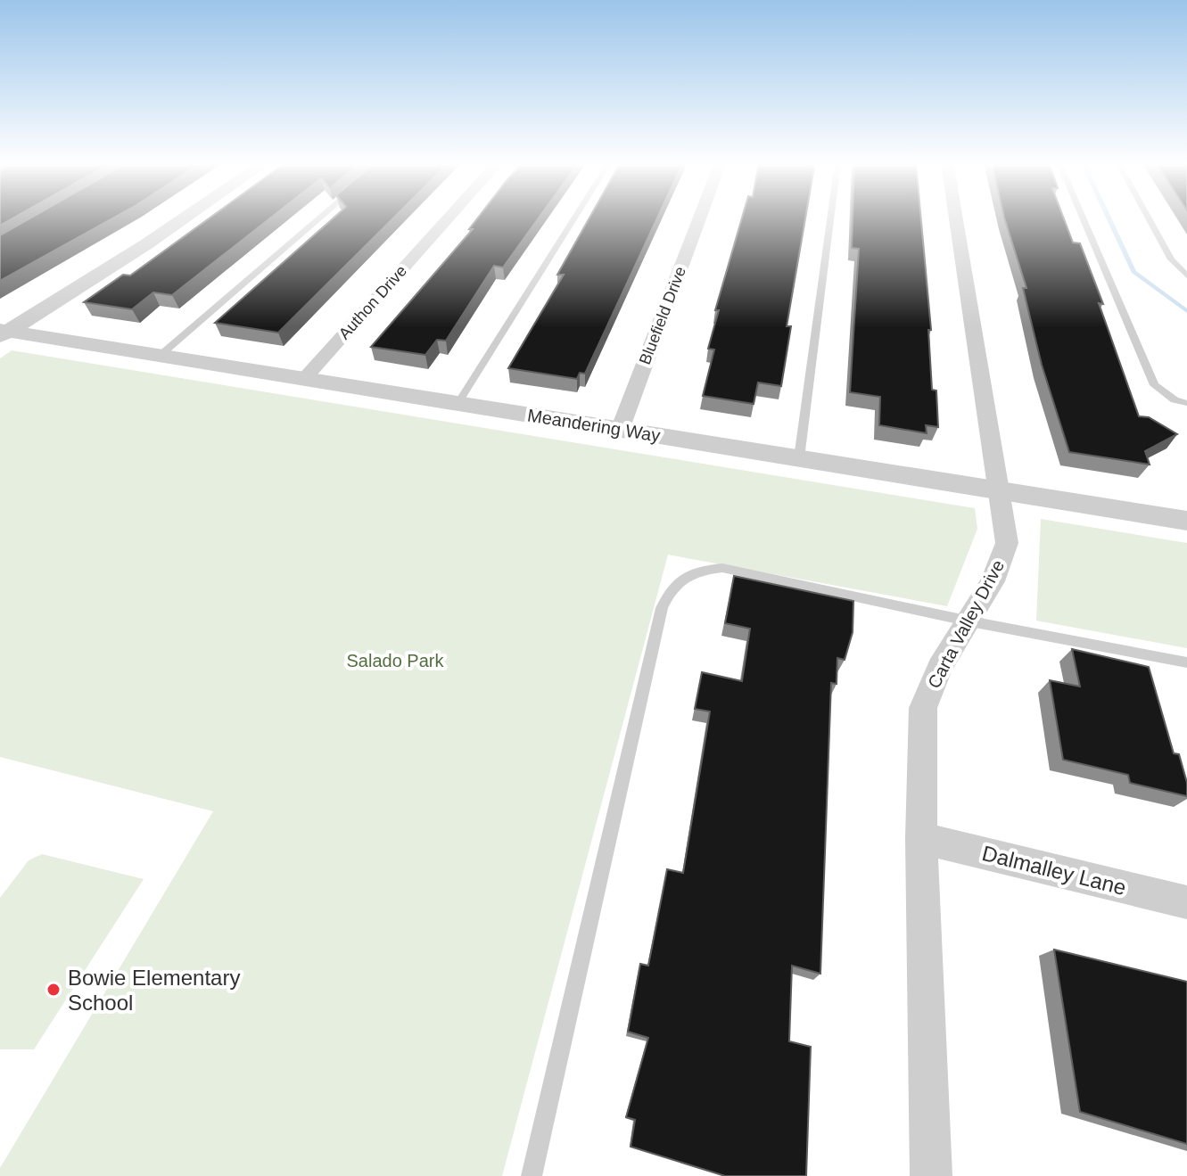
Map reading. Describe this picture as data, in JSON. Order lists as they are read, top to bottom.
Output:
{
  "streets": {
    "street": [
      "Authon Drive",
      "Bluefield Drive",
      "Meandering Way",
      "Carta Valley Drive",
      "Dalmalley Lane"
    ]
  },
  "crossings": [
    ["Authon Drive", "Meandering Way"],
    ["Bluefield Drive", "Meandering Way"],
    ["Meandering Way", "Carta Valley Drive"],
    ["Carta Valley Drive", "Dalmalley Lane"]
  ],
  "parks": ["Salado Park"],
  "places": ["Bowie Elementary School"]
}
